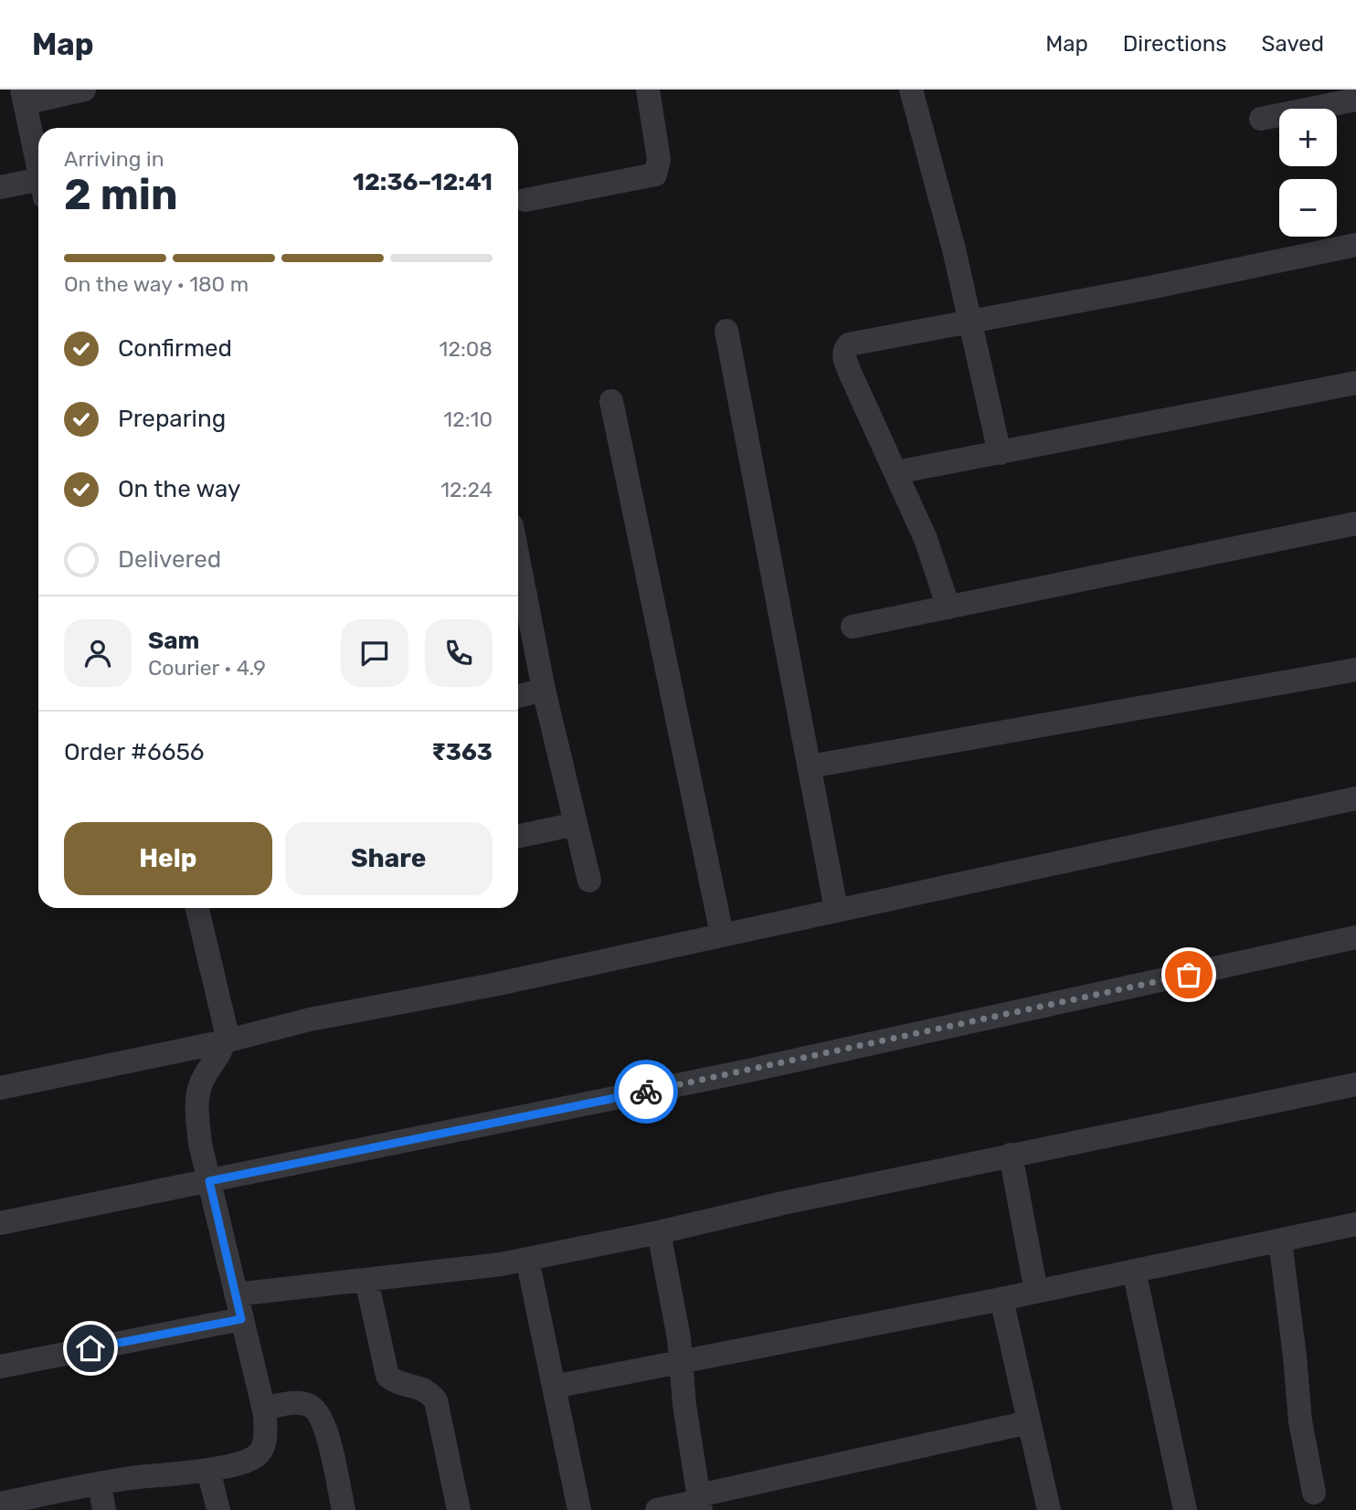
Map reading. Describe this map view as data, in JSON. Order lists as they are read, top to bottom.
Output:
{
  "page": {
    "header": "Map",
    "nav": ["Map", "Directions", "Saved"],
    "map_buttons": ["+", "−"],
    "heading": ["2 min", "Arriving in", "12:36–12:41"],
    "panel": [
      "Sam",
      "Courier · 4.9",
      "Order #6656",
      "₹363"
    ],
    "bar": "On the way · 180 m",
    "list": [
      ["Confirmed", "12:08"],
      ["Preparing", "12:10"],
      ["On the way", "12:24"],
      "Delivered"
    ],
    "buttons": ["Help", "Share"]
  }
}
